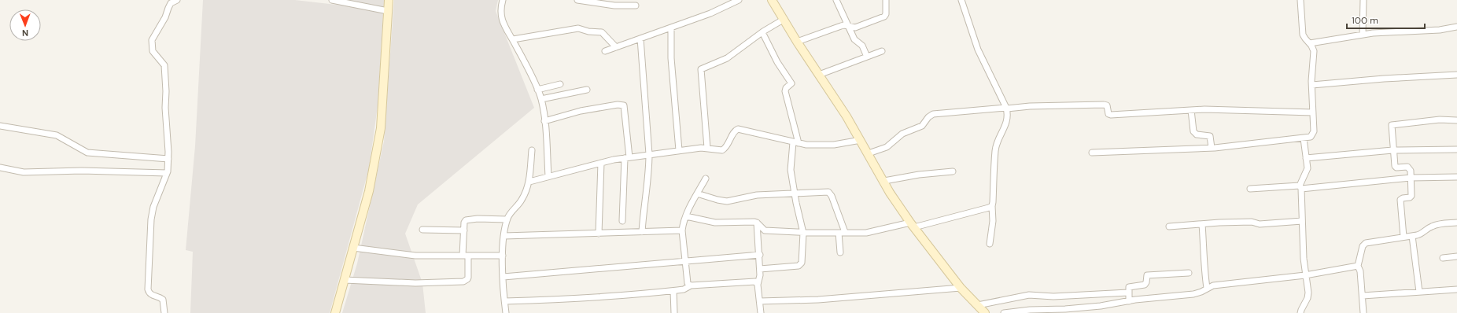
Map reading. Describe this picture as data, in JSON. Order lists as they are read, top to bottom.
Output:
{
  "scale_bar": "100 m",
  "north": "bottom"
}
